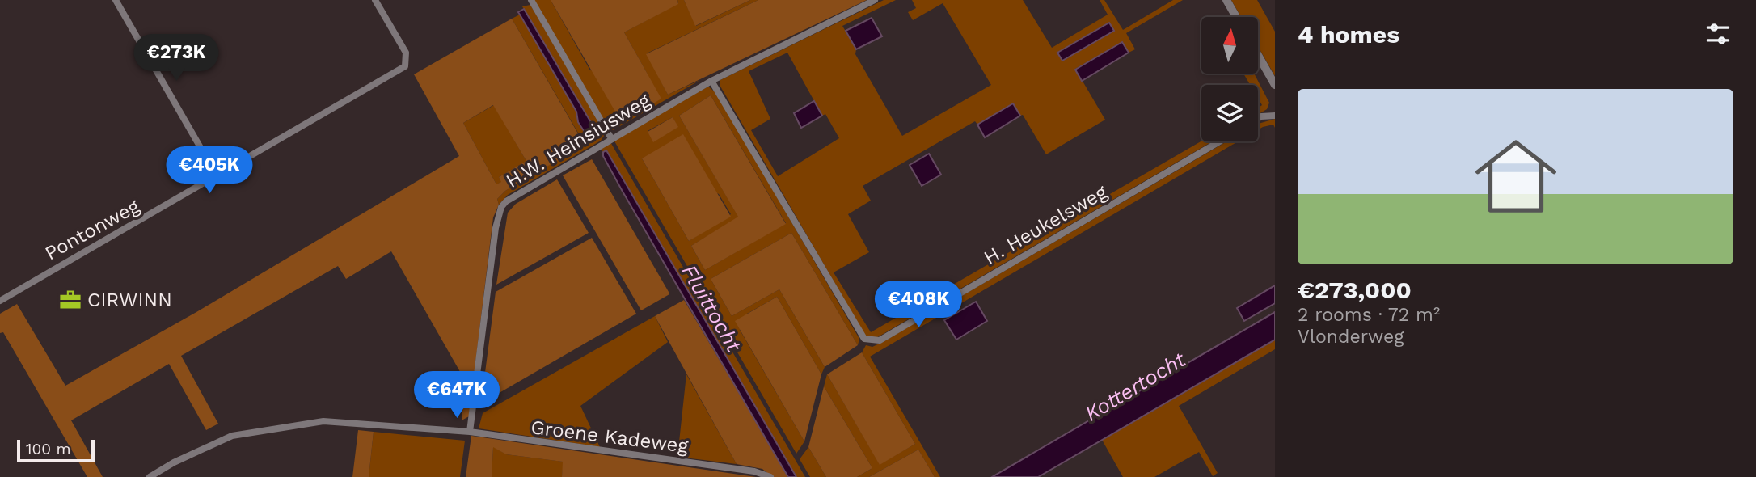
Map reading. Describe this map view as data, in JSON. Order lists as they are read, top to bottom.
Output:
{
  "streets": {
    "street": [
      "H.W. Heinsiusweg",
      "H. Heukelsweg",
      "Pontonweg",
      "Groene Kadeweg"
    ]
  },
  "crossings": [
    ["H.W. Heinsiusweg", "H. Heukelsweg"],
    ["H.W. Heinsiusweg", "Groene Kadeweg"]
  ],
  "water": ["Fluittocht", "Kottertocht"],
  "places": {
    "office": ["CIRWINN"]
  },
  "scale_bar": "100 m",
  "north": "top",
  "page": {
    "heading": "4 homes",
    "price": [
      "€273K",
      "€405K",
      "€408K",
      "€647K"
    ],
    "list": [
      {
        "name": "€273,000",
        "note": "2 rooms · 72 m² · Vlonderweg"
      }
    ],
    "scale": "100 m"
  }
}
